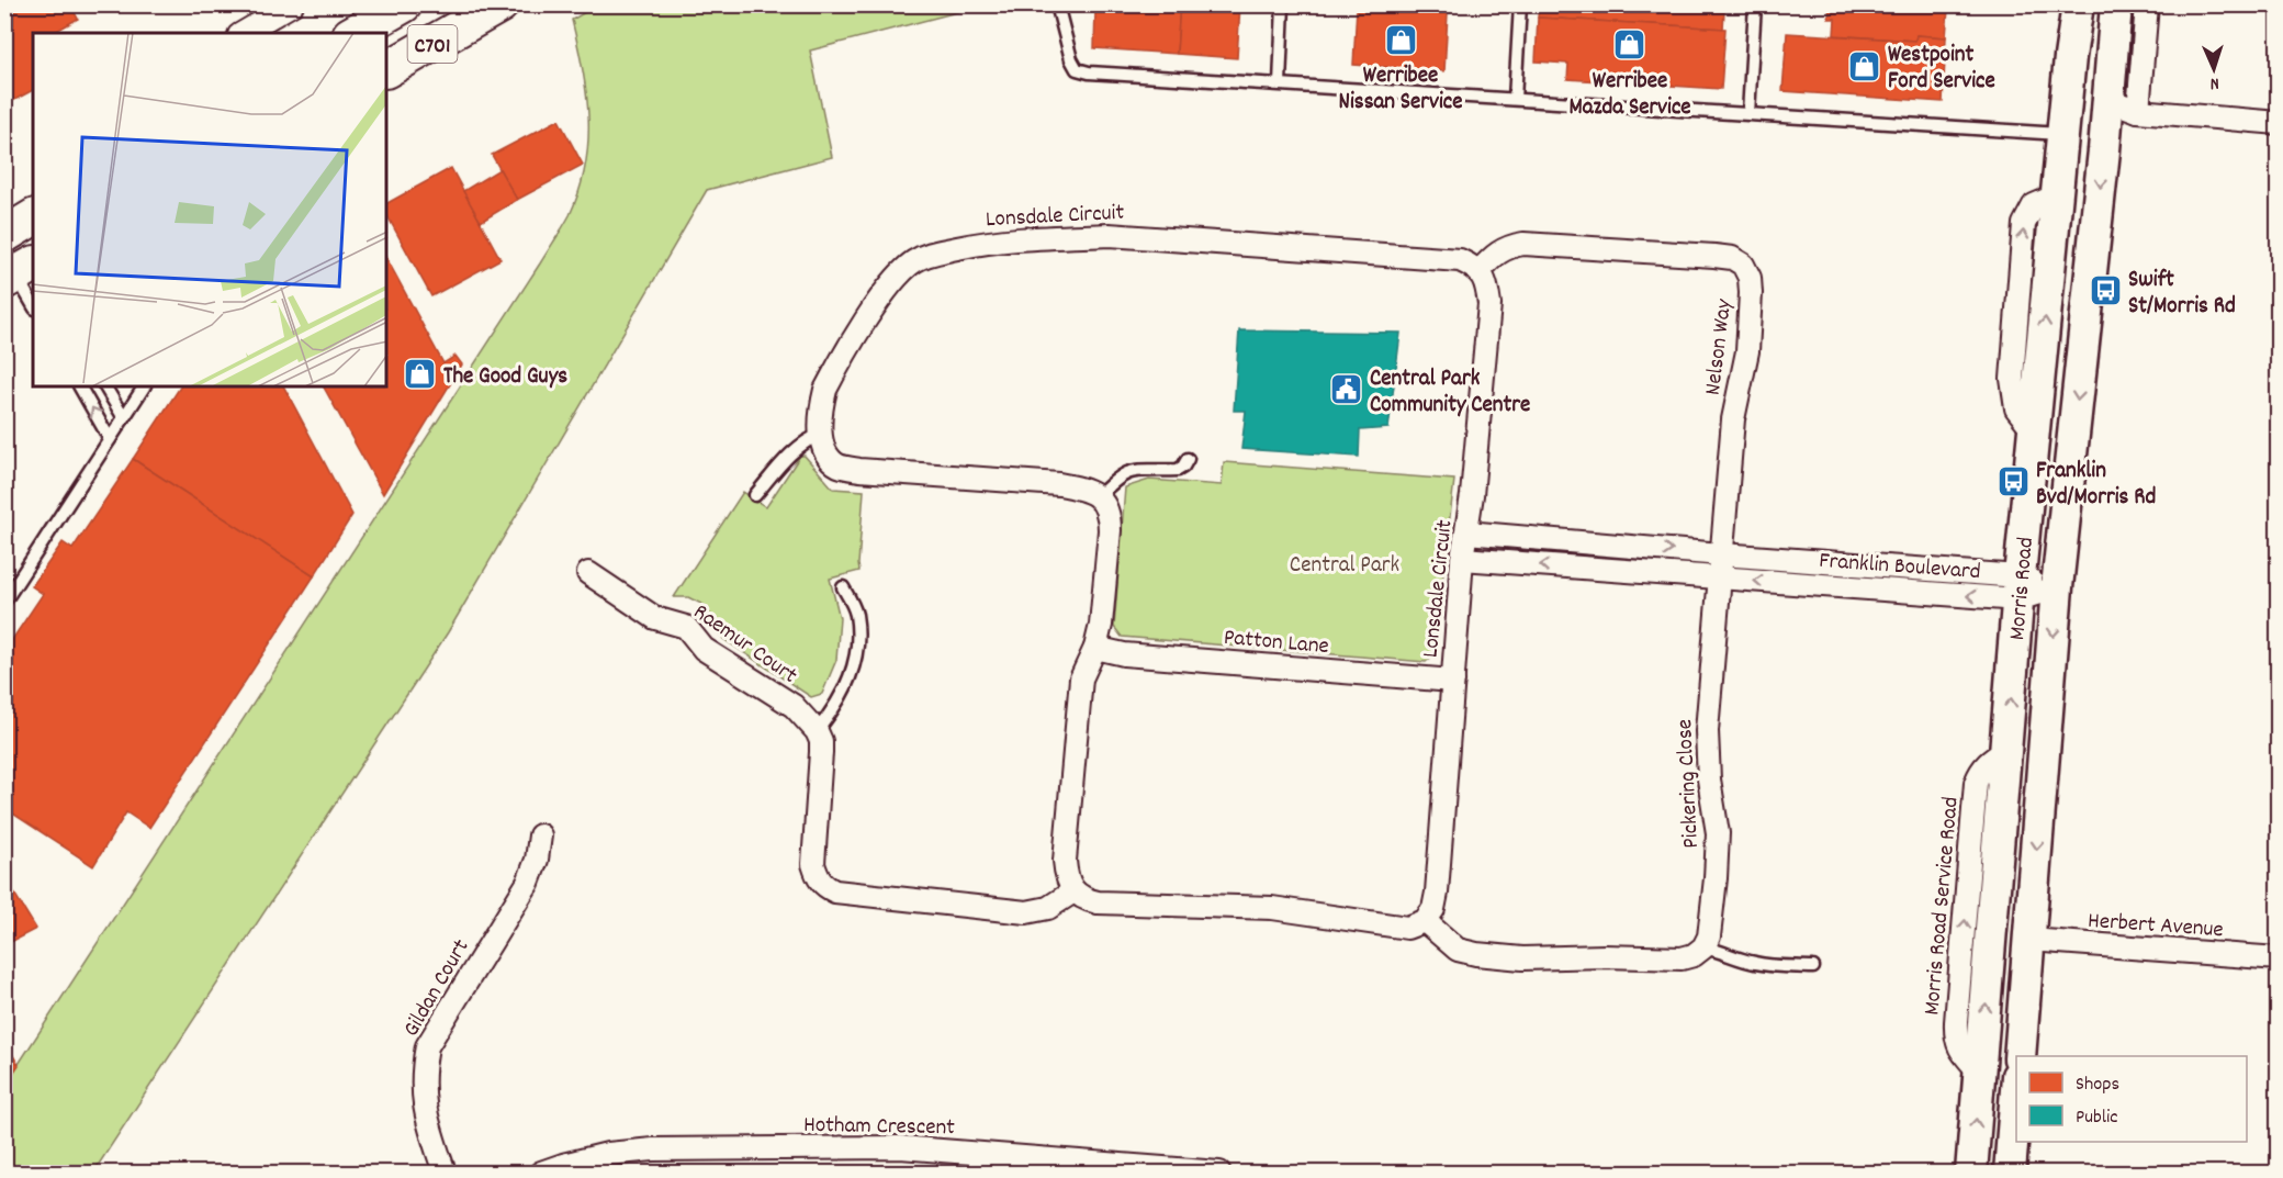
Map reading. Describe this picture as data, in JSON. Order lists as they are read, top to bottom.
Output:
{
  "streets": {
    "main road": ["C701"],
    "street": [
      "Lonsdale Circuit",
      "Nelson Way",
      "Franklin Boulevard",
      "Morris Road",
      "Patton Lane",
      "Raemur Court",
      "Pickering Close",
      "Herbert Avenue",
      "Gildan Court",
      "Hotham Crescent"
    ]
  },
  "crossings": [
    ["Lonsdale Circuit", "Nelson Way"],
    ["Lonsdale Circuit", "Franklin Boulevard"],
    ["Lonsdale Circuit", "Patton Lane"],
    ["Nelson Way", "Franklin Boulevard"],
    ["Nelson Way", "Pickering Close"],
    ["Franklin Boulevard", "Morris Road"],
    ["Franklin Boulevard", "Pickering Close"],
    ["Morris Road", "Herbert Avenue"]
  ],
  "parks": ["Central Park"],
  "places": {
    "shop": [
      "Werribee Nissan Service",
      "Werribee Mazda Service",
      "Westpoint Ford Service",
      "The Good Guys"
    ],
    "bus stop": ["Swift St/Morris Rd", "Franklin Bvd/Morris Rd"],
    "public building": ["Central Park Community Centre"]
  },
  "legend": ["Shops", "Public"],
  "north": "bottom"
}
